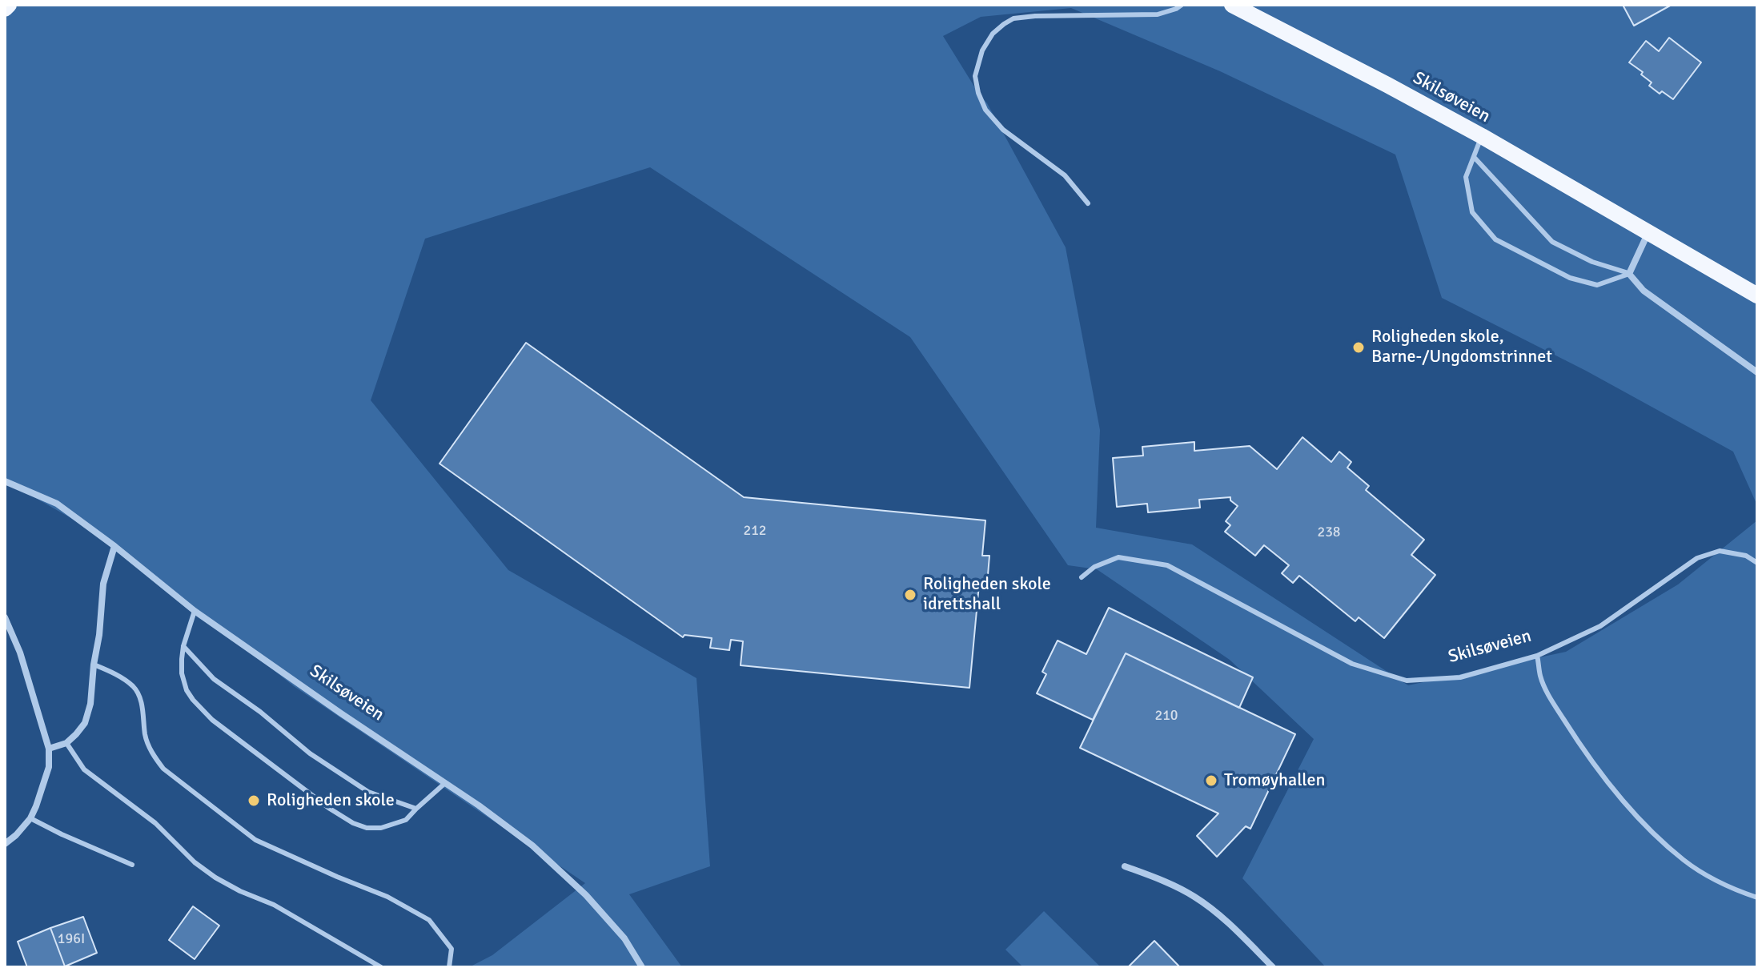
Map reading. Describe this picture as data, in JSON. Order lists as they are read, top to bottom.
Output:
{
  "streets": {
    "main road": ["Skilsøveien"]
  },
  "places": [
    "Roligheden skole, Barne-/Ungdomstrinnet",
    "Roligheden skole idrettshall",
    "Tromøyhallen",
    "Roligheden skole"
  ],
  "house_numbers": [
    "212",
    "238",
    "210",
    "196I"
  ]
}
